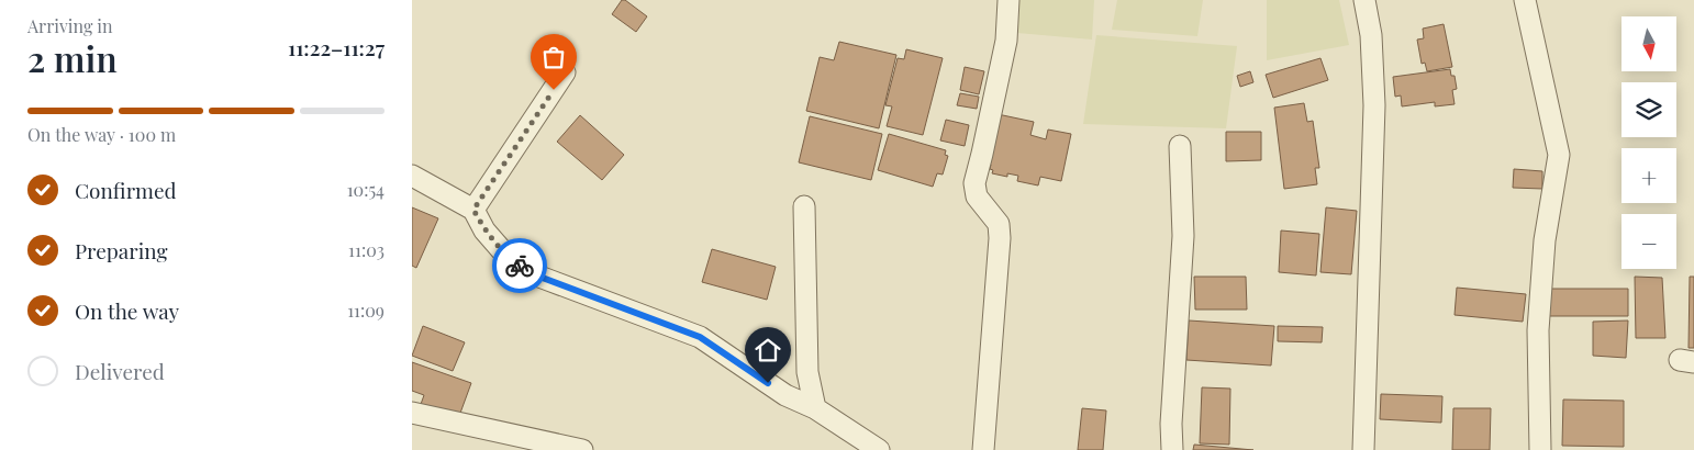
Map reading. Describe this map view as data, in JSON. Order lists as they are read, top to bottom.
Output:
{
  "north": "bottom",
  "page": {
    "heading": ["2 min", "Arriving in", "11:22–11:27"],
    "map_buttons": ["+", "−"],
    "bar": "On the way · 100 m",
    "list": [
      ["Confirmed", "10:54"],
      ["Preparing", "11:03"],
      ["On the way", "11:09"],
      "Delivered"
    ]
  }
}
